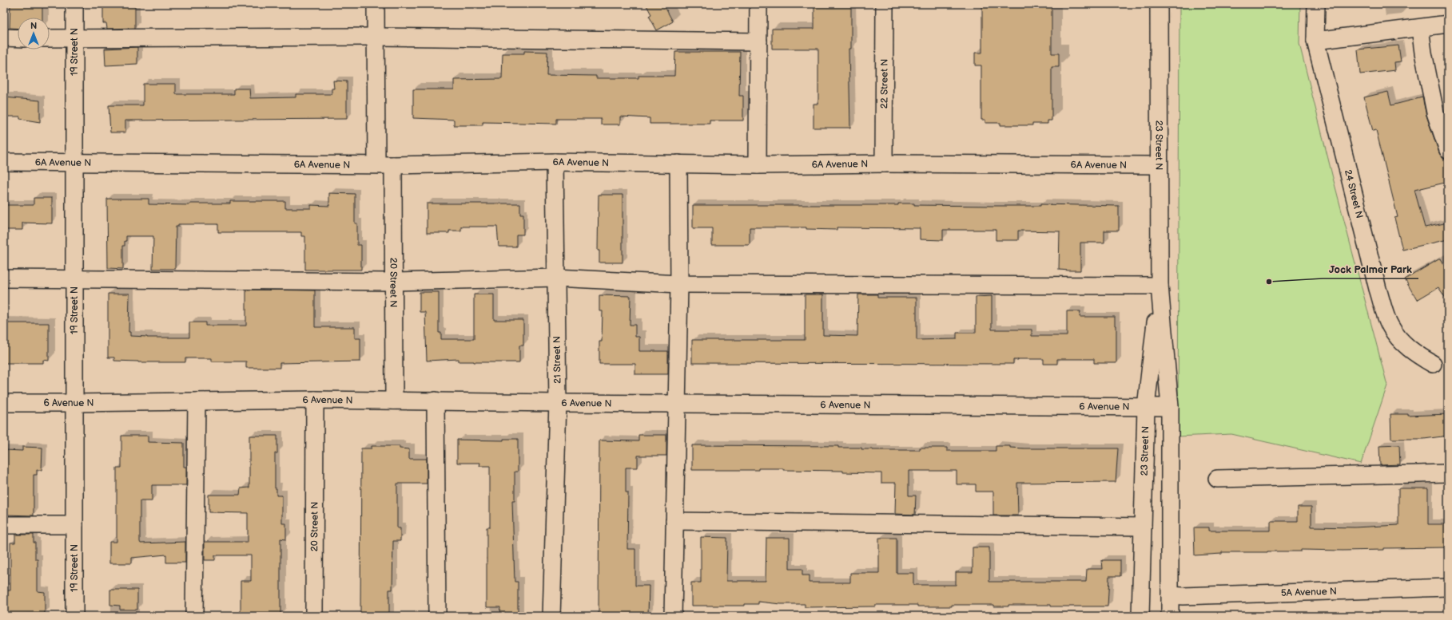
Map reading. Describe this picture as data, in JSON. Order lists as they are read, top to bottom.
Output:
{
  "streets": {
    "street": [
      "19 Street N",
      "22 Street N",
      "23 Street N",
      "6A Avenue N",
      "24 Street N",
      "20 Street N",
      "21 Street N",
      "6 Avenue N",
      "5A Avenue N"
    ]
  },
  "crossings": [
    ["19 Street N", "6A Avenue N"],
    ["19 Street N", "6 Avenue N"],
    ["22 Street N", "6A Avenue N"],
    ["23 Street N", "6A Avenue N"],
    ["23 Street N", "6 Avenue N"],
    ["23 Street N", "5A Avenue N"],
    ["6A Avenue N", "20 Street N"],
    ["6A Avenue N", "21 Street N"],
    ["20 Street N", "6 Avenue N"],
    ["21 Street N", "6 Avenue N"]
  ],
  "places": ["Jock Palmer Park"],
  "north": "top"
}
